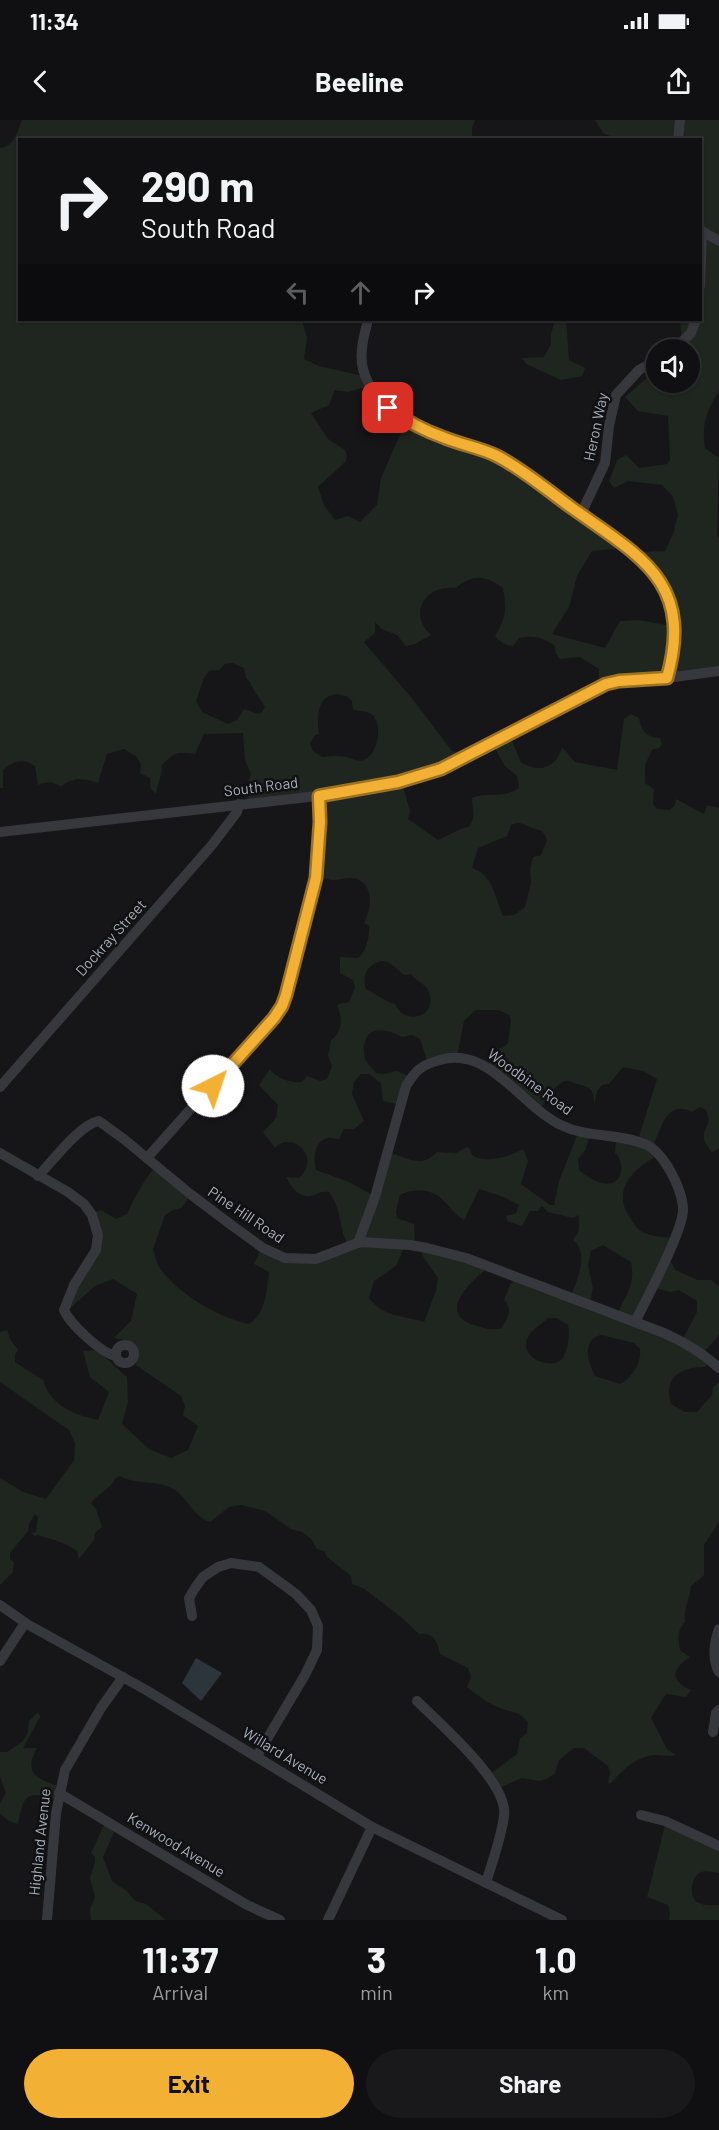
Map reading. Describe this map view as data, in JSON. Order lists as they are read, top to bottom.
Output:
{
  "streets": {
    "street": [
      "Heron Way",
      "South Road",
      "Dockray Street",
      "Woodbine Road",
      "Pine Hill Road",
      "Willard Avenue",
      "Highland Avenue",
      "Kenwood Avenue"
    ]
  },
  "crossings": [
    ["South Road", "Dockray Street"],
    ["Woodbine Road", "Pine Hill Road"],
    ["Willard Avenue", "Highland Avenue"],
    ["Highland Avenue", "Kenwood Avenue"]
  ],
  "page": {
    "status": "11:34",
    "header": "Beeline",
    "turn": ["290 m", "South Road"],
    "eta": [
      "11:37",
      "Arrival",
      "3",
      "min",
      "1.0",
      "km"
    ],
    "buttons": ["Exit", "Share"]
  }
}
